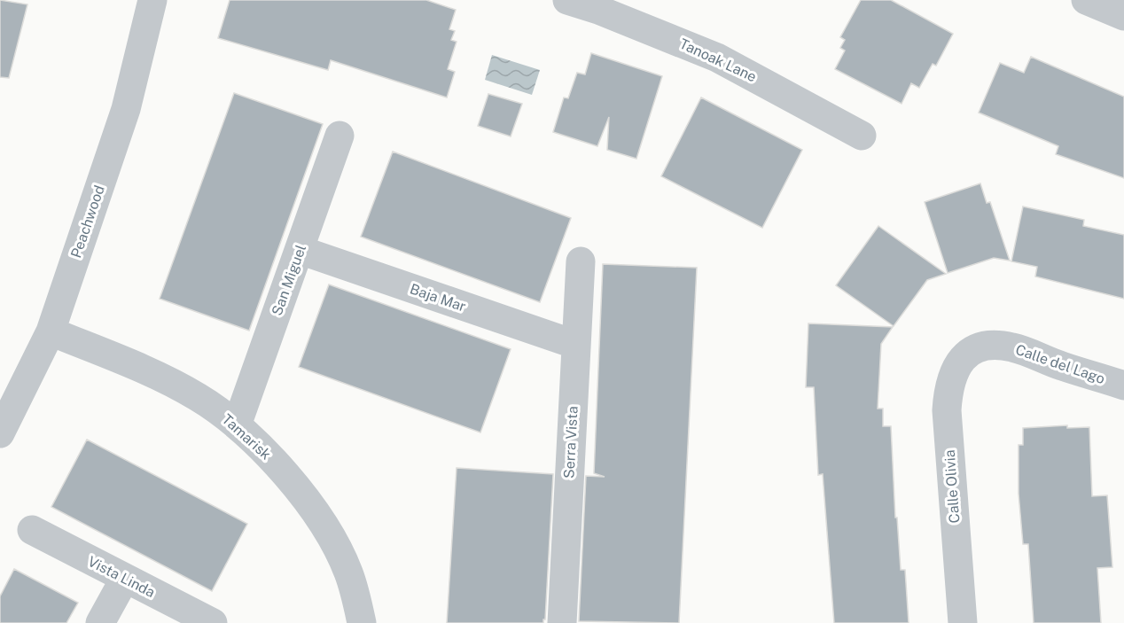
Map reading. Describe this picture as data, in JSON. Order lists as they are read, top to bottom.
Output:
{
  "streets": {
    "street": [
      "Tanoak Lane",
      "Peachwood",
      "San Miguel",
      "Baja Mar",
      "Calle del Lago",
      "Tamarisk",
      "Serra Vista",
      "Calle Olivia",
      "Vista Linda"
    ]
  },
  "crossings": [
    ["Peachwood", "Tamarisk"],
    ["San Miguel", "Baja Mar"],
    ["San Miguel", "Tamarisk"],
    ["Baja Mar", "Serra Vista"],
    ["Calle del Lago", "Calle Olivia"]
  ]
}
